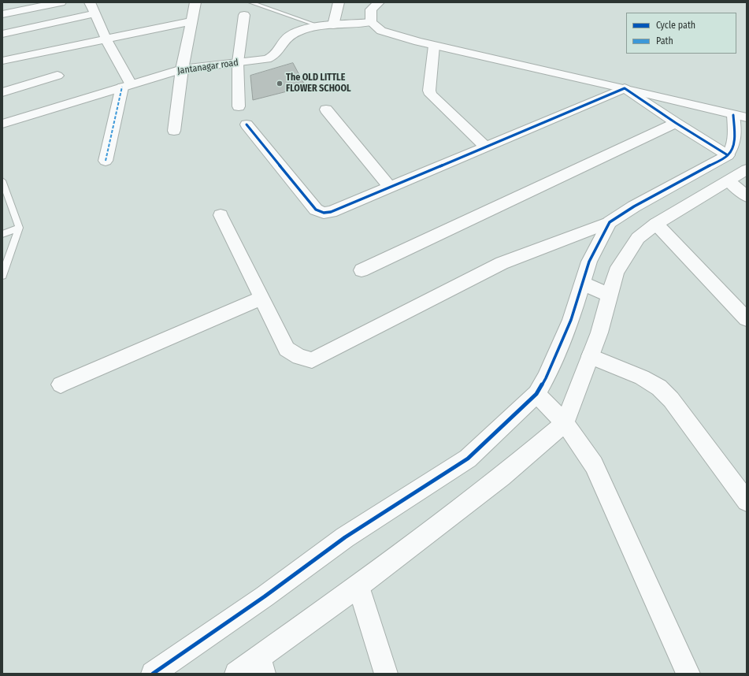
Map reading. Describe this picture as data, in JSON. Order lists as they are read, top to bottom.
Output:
{
  "streets": {
    "street": ["Jantanagar road"]
  },
  "places": ["The OLD LITTLE FLOWER SCHOOL"],
  "legend": ["Cycle path", "Path"]
}
